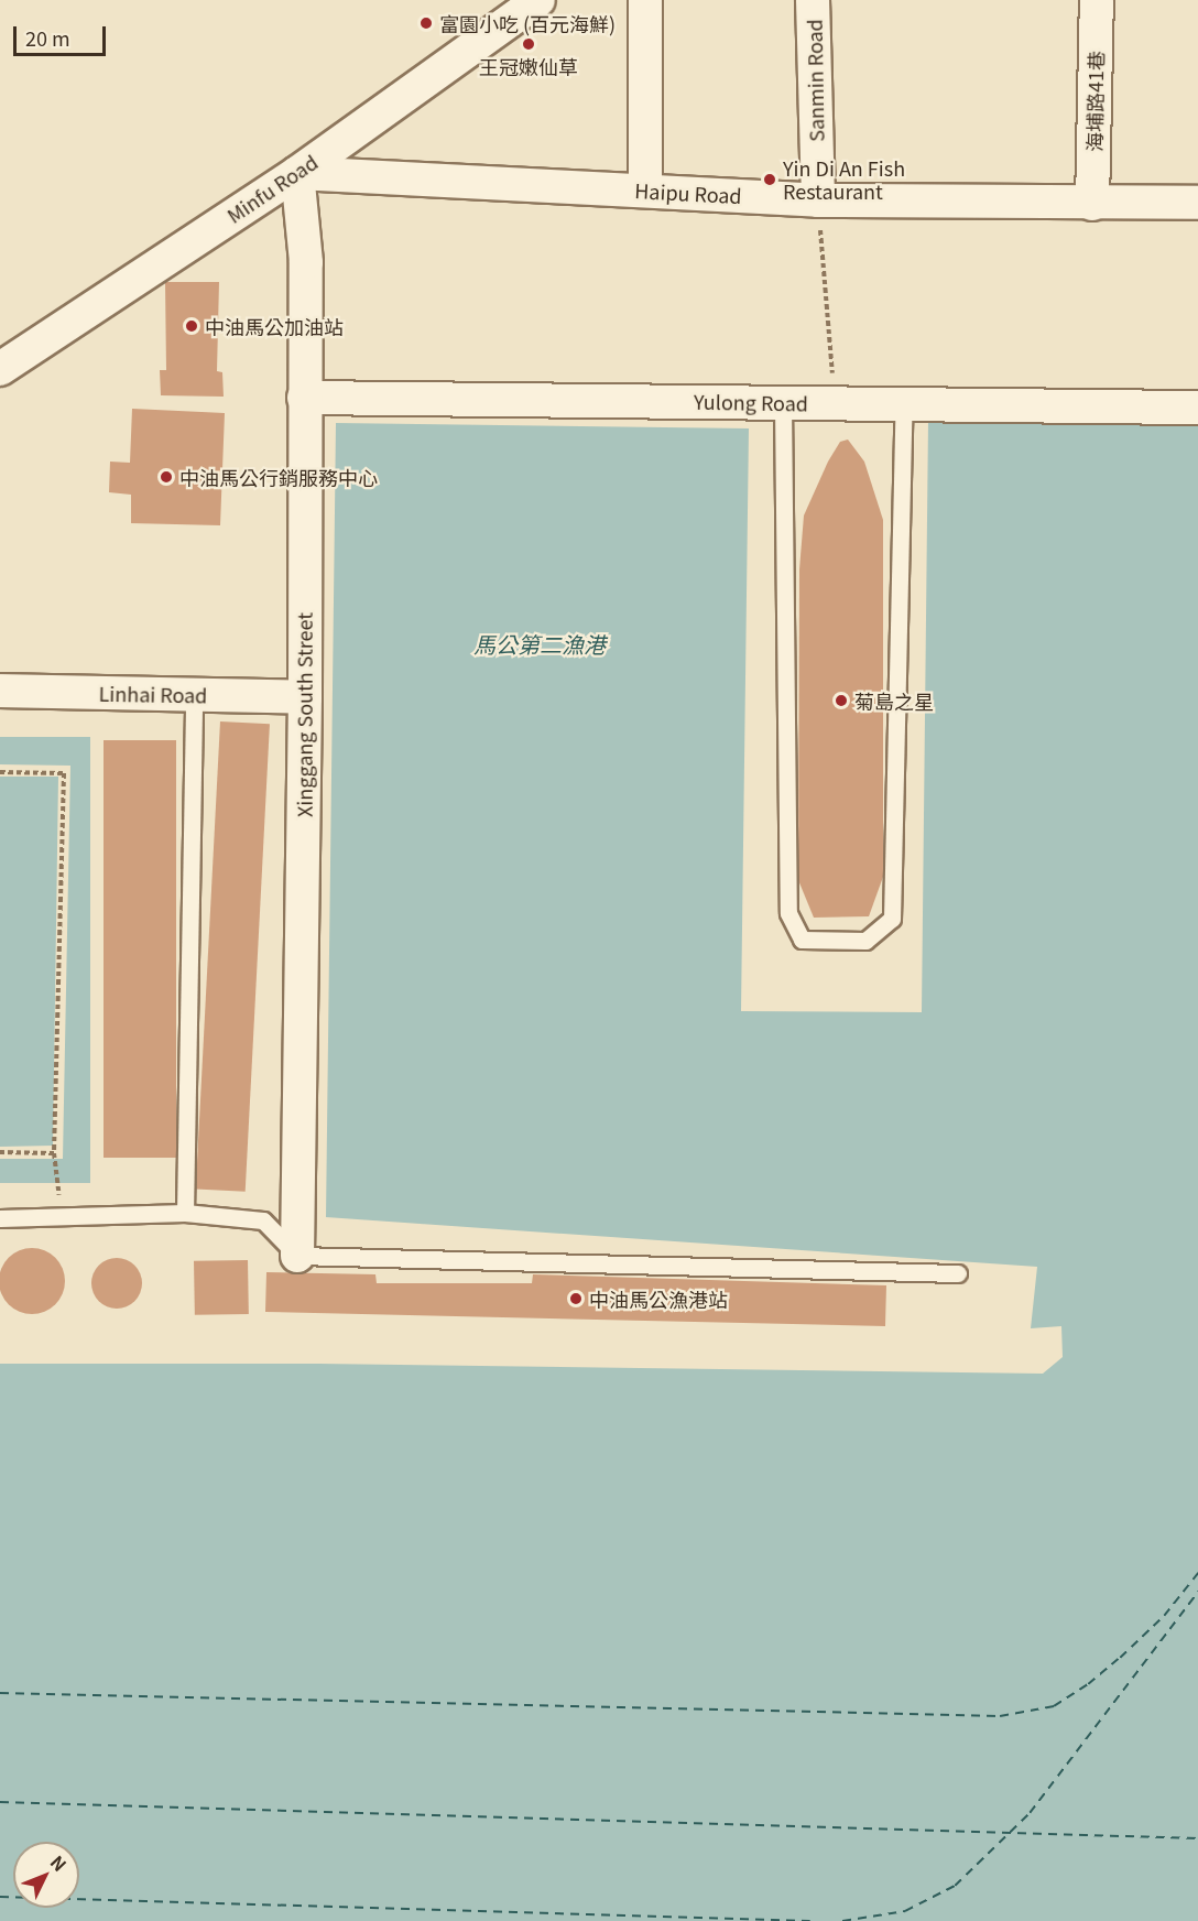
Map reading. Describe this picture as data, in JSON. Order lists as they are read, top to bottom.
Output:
{
  "streets": {
    "street": [
      "Sanmin Road",
      "海埔路41巷",
      "Minfu Road",
      "Haipu Road",
      "Yulong Road",
      "Linhai Road",
      "Xinggang South Street"
    ]
  },
  "crossings": [
    ["Sanmin Road", "Haipu Road"],
    ["海埔路41巷", "Haipu Road"],
    ["Minfu Road", "Haipu Road"],
    ["Minfu Road", "Xinggang South Street"],
    ["Haipu Road", "Xinggang South Street"],
    ["Yulong Road", "Xinggang South Street"],
    ["Linhai Road", "Xinggang South Street"]
  ],
  "water": ["馬公第二漁港"],
  "places": [
    "富園小吃 (百元海鮮)",
    "王冠嫩仙草",
    "Yin Di An Fish Restaurant",
    "中油馬公加油站",
    "中油馬公行銷服務中心",
    "菊島之星",
    "中油馬公漁港站"
  ],
  "scale_bar": "20 m",
  "north": "top right"
}
